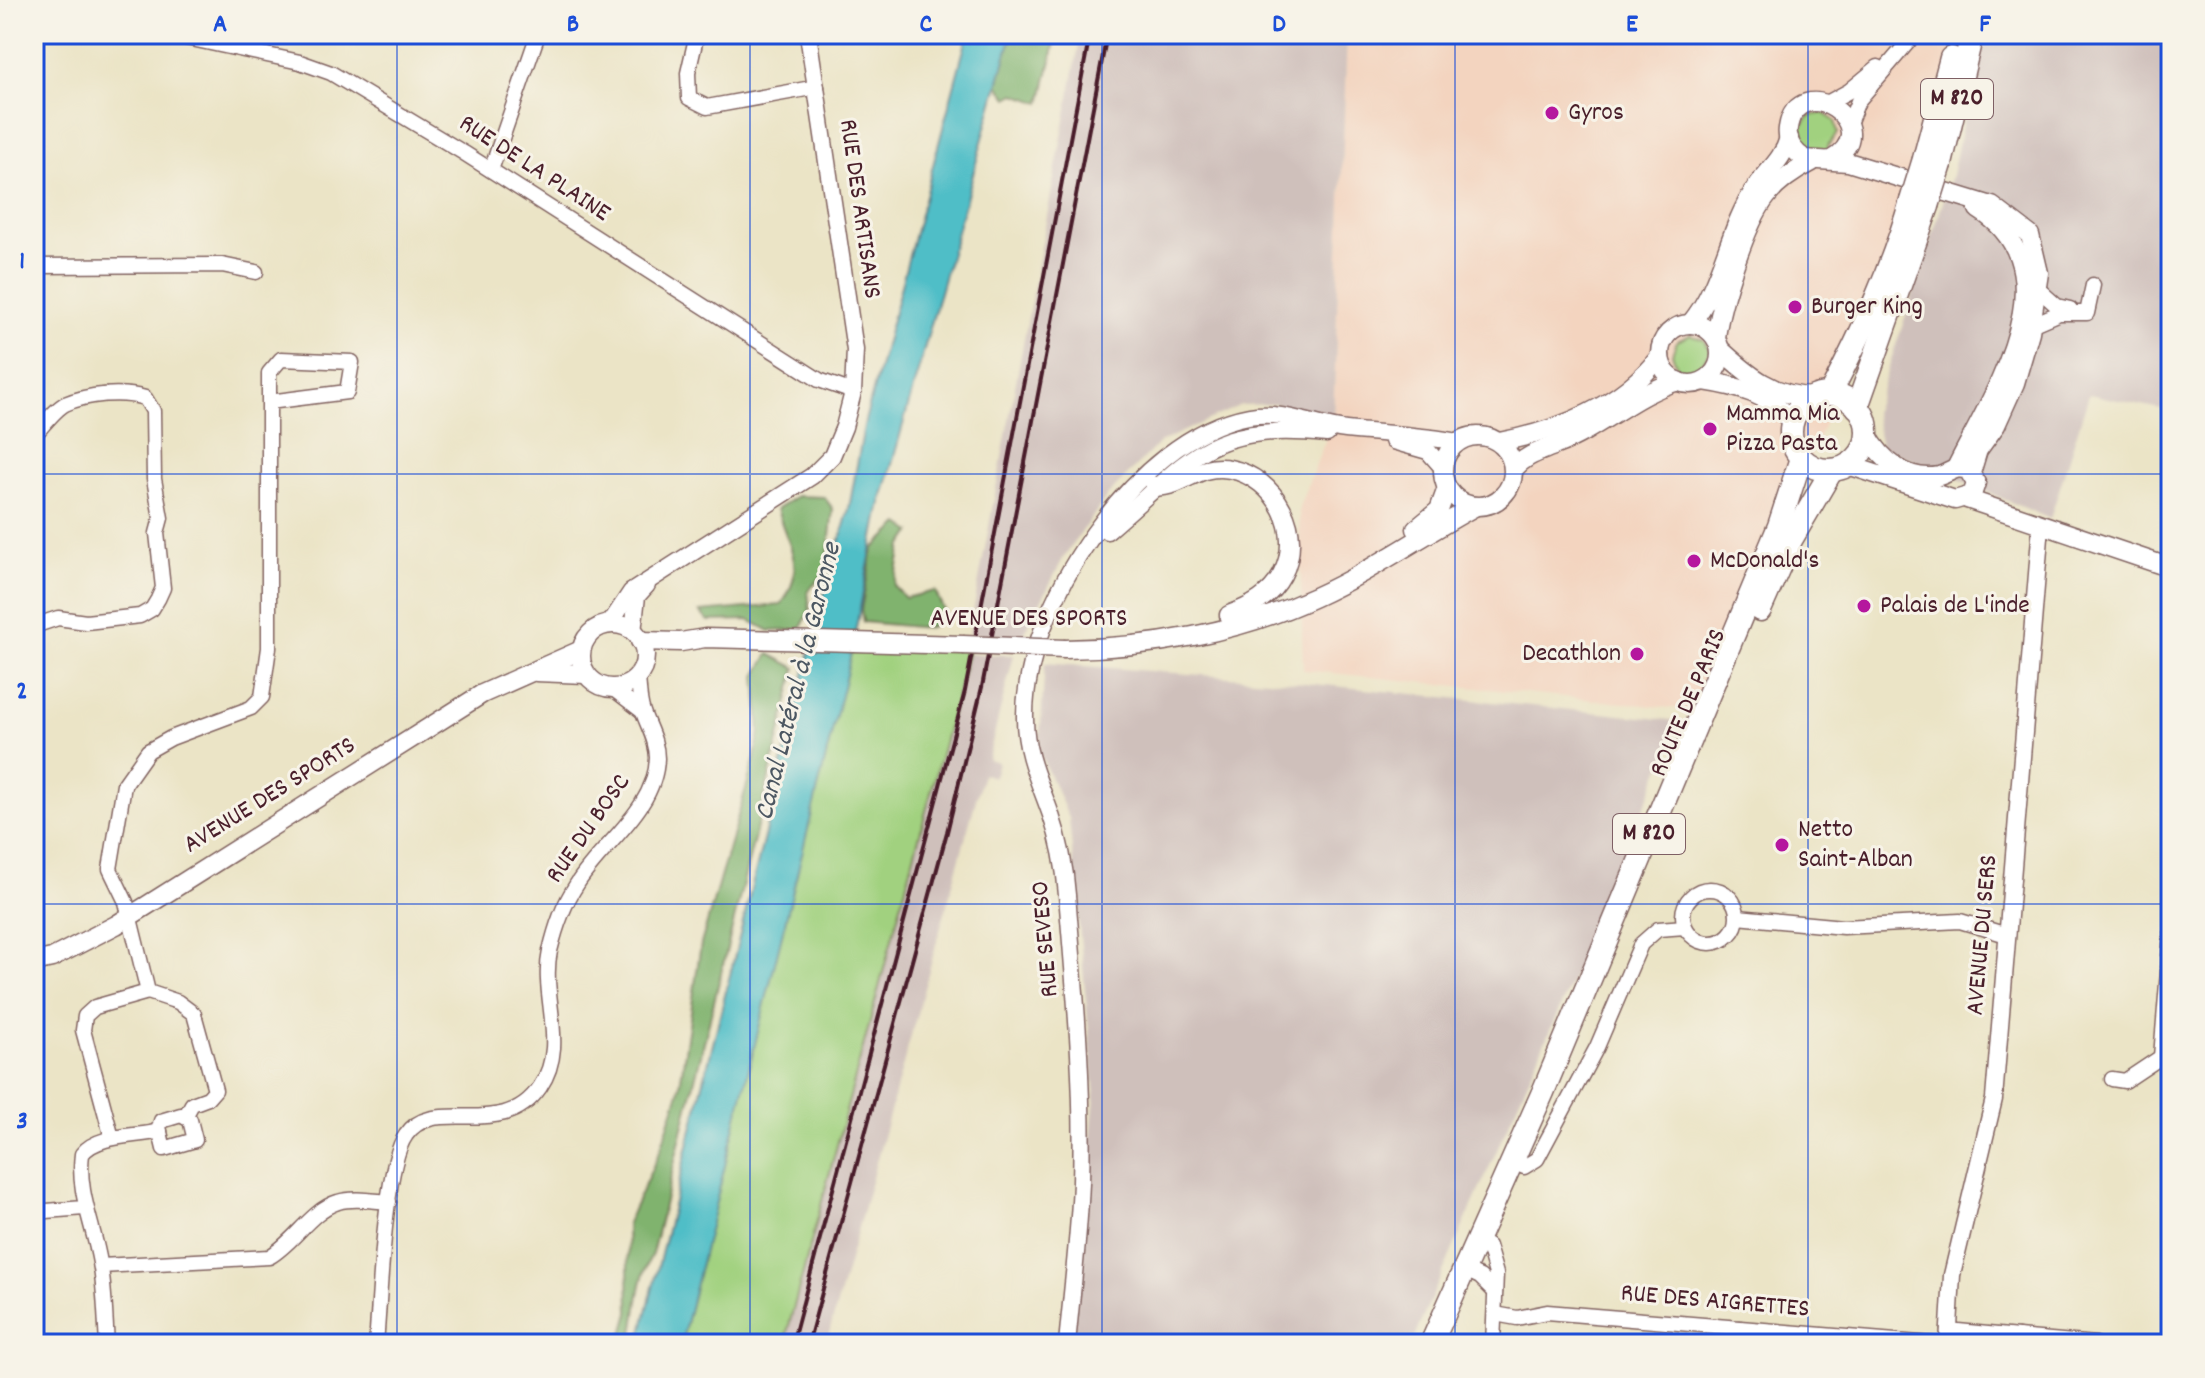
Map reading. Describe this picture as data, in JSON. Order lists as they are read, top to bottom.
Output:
{
  "streets": {
    "main road": ["M 820", "AVENUE DES SPORTS", "ROUTE DE PARIS"],
    "street": [
      "RUE DE LA PLAINE",
      "RUE DES ARTISANS",
      "RUE DU BOSC",
      "AVENUE DU SERS",
      "RUE SEVESO",
      "RUE DES AIGRETTES"
    ]
  },
  "crossings": [
    ["M 820", "ROUTE DE PARIS"],
    ["RUE DE LA PLAINE", "RUE DES ARTISANS"],
    ["RUE DES ARTISANS", "AVENUE DES SPORTS"],
    ["RUE DES ARTISANS", "RUE DU BOSC"],
    ["AVENUE DES SPORTS", "RUE DU BOSC"],
    ["AVENUE DES SPORTS", "RUE SEVESO"]
  ],
  "water": ["Canal Latéral à la Garonne"],
  "places": [
    "Gyros",
    "Burger King",
    "Mamma Mia Pizza Pasta",
    "McDonald's",
    "Palais de L'inde",
    "Decathlon",
    "Netto Saint-Alban"
  ],
  "grid": {
    "columns": [
      "A",
      "B",
      "C",
      "D",
      "E",
      "F"
    ],
    "rows": ["1", "2", "3"]
  }
}
